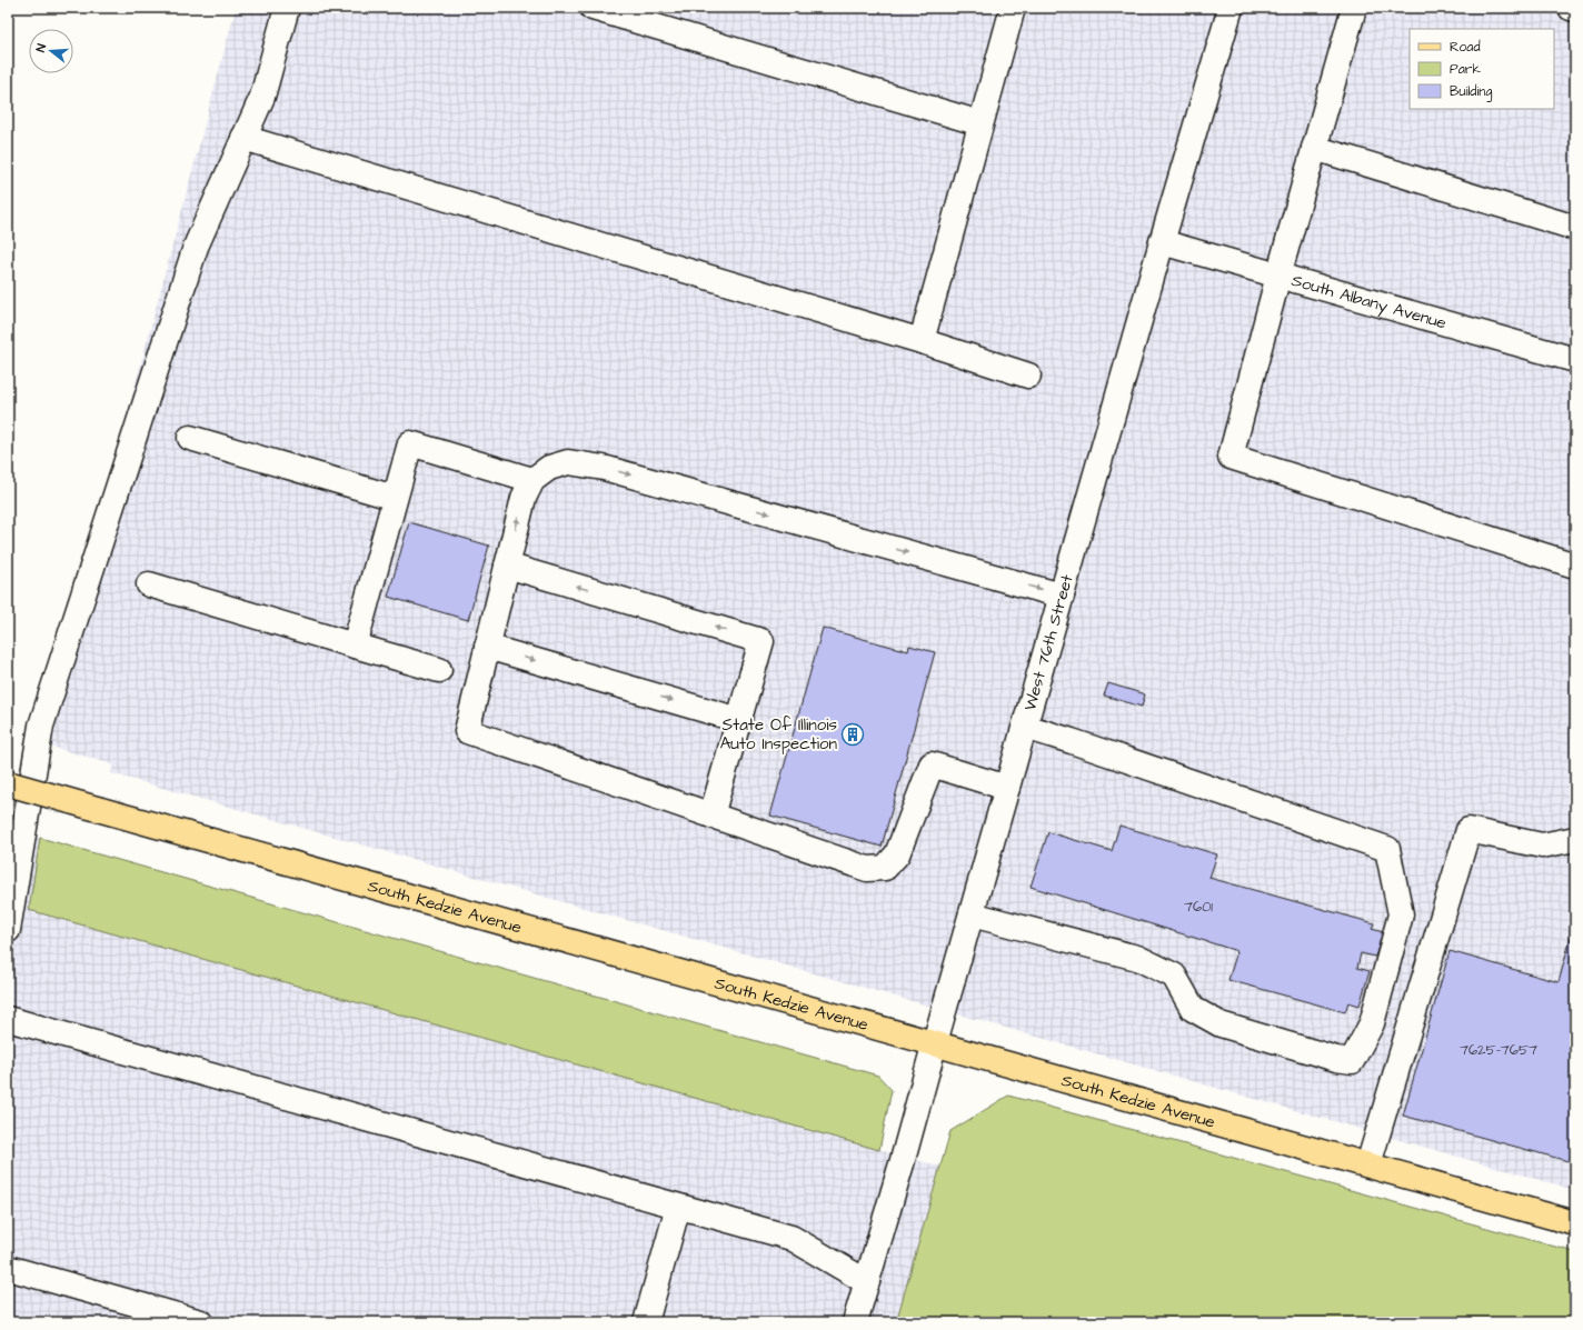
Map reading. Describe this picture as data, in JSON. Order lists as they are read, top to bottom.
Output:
{
  "streets": {
    "main road": ["South Kedzie Avenue"],
    "street": ["South Albany Avenue", "West 76th Street"]
  },
  "crossings": [
    ["South Albany Avenue", "West 76th Street"],
    ["West 76th Street", "South Kedzie Avenue"]
  ],
  "places": {
    "building": ["State Of Illinois Auto Inspection"]
  },
  "house_numbers": ["7601", "7625-7657"],
  "legend": ["Road", "Park", "Building"],
  "north": "left"
}
